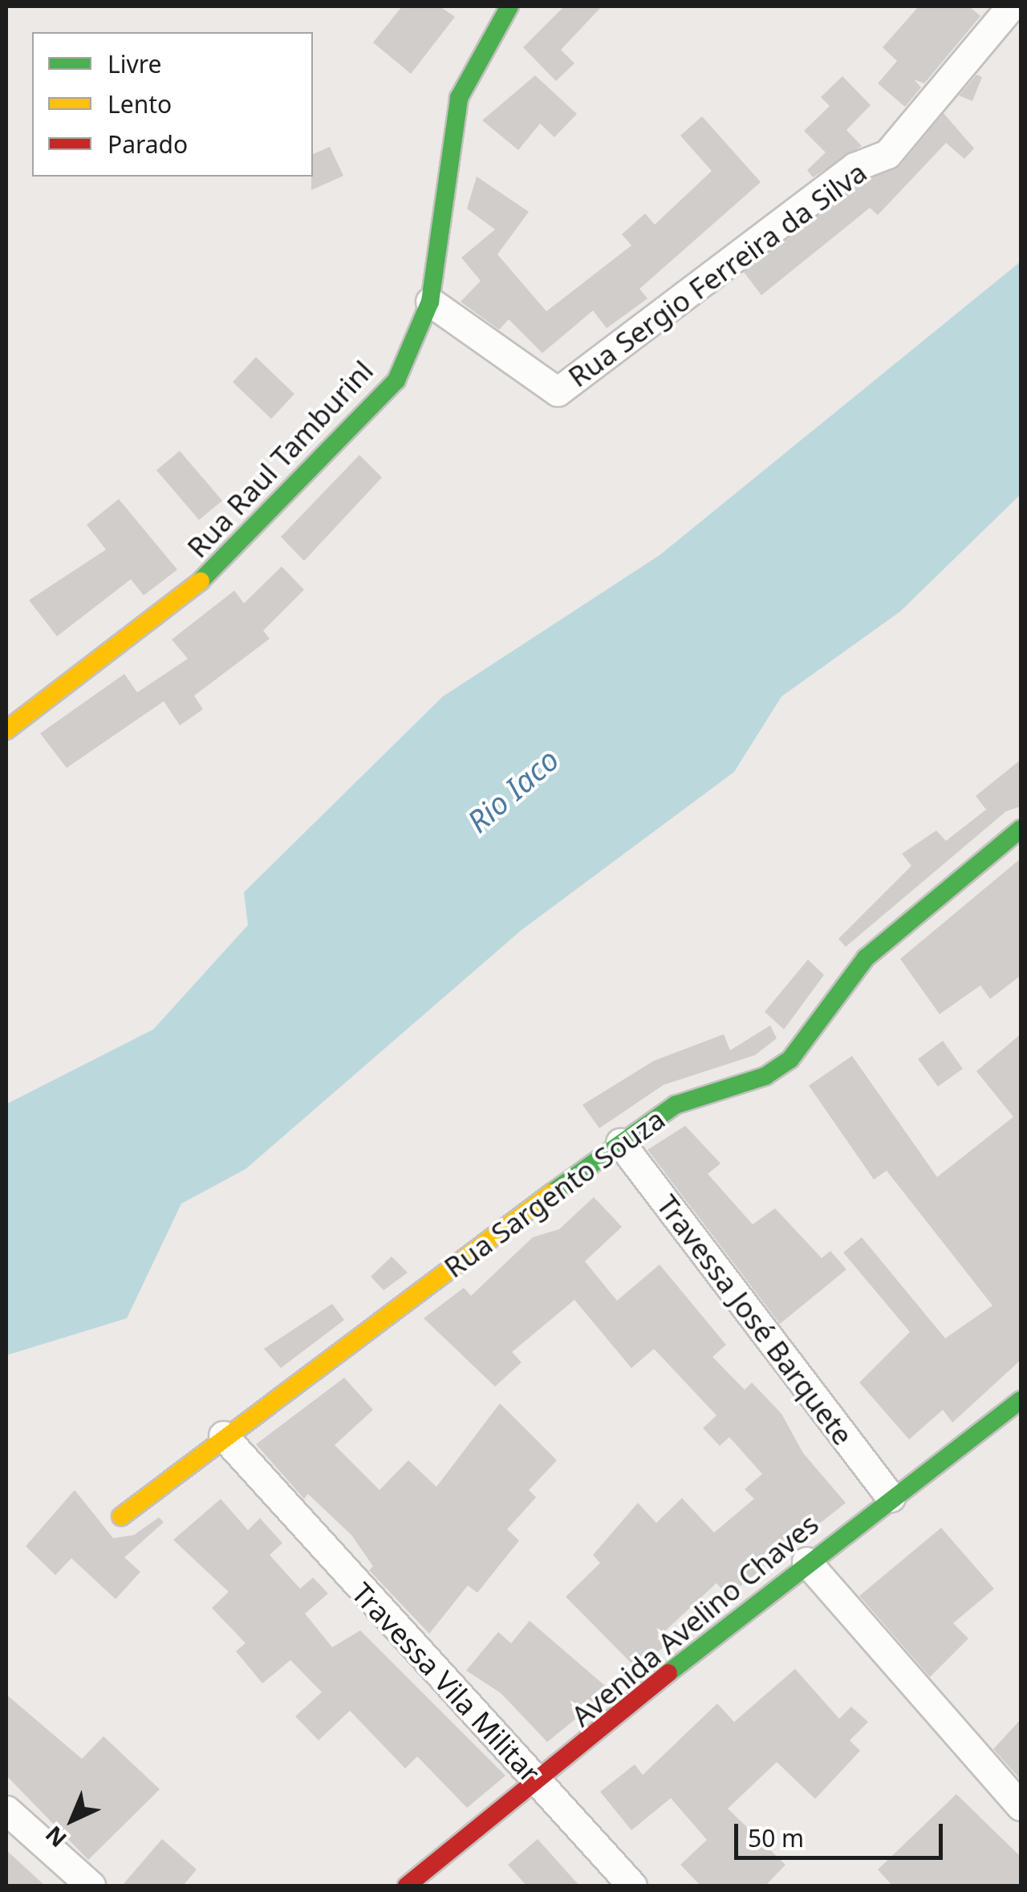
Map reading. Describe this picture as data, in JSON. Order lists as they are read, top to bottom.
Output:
{
  "streets": {
    "street": [
      "Rua Sergio Ferreira da Silva",
      "Rua Raul Tamburinl",
      "Rua Sargento Souza",
      "Travessa José Barquete",
      "Avenida Avelino Chaves",
      "Travessa Vila Militar"
    ]
  },
  "crossings": [
    ["Rua Sergio Ferreira da Silva", "Rua Raul Tamburinl"],
    ["Rua Sargento Souza", "Travessa José Barquete"],
    ["Rua Sargento Souza", "Travessa Vila Militar"],
    ["Travessa José Barquete", "Avenida Avelino Chaves"],
    ["Avenida Avelino Chaves", "Travessa Vila Militar"]
  ],
  "water": ["Rio Iaco"],
  "legend": ["Livre", "Lento", "Parado"],
  "scale_bar": "50 m",
  "north": "bottom left"
}
